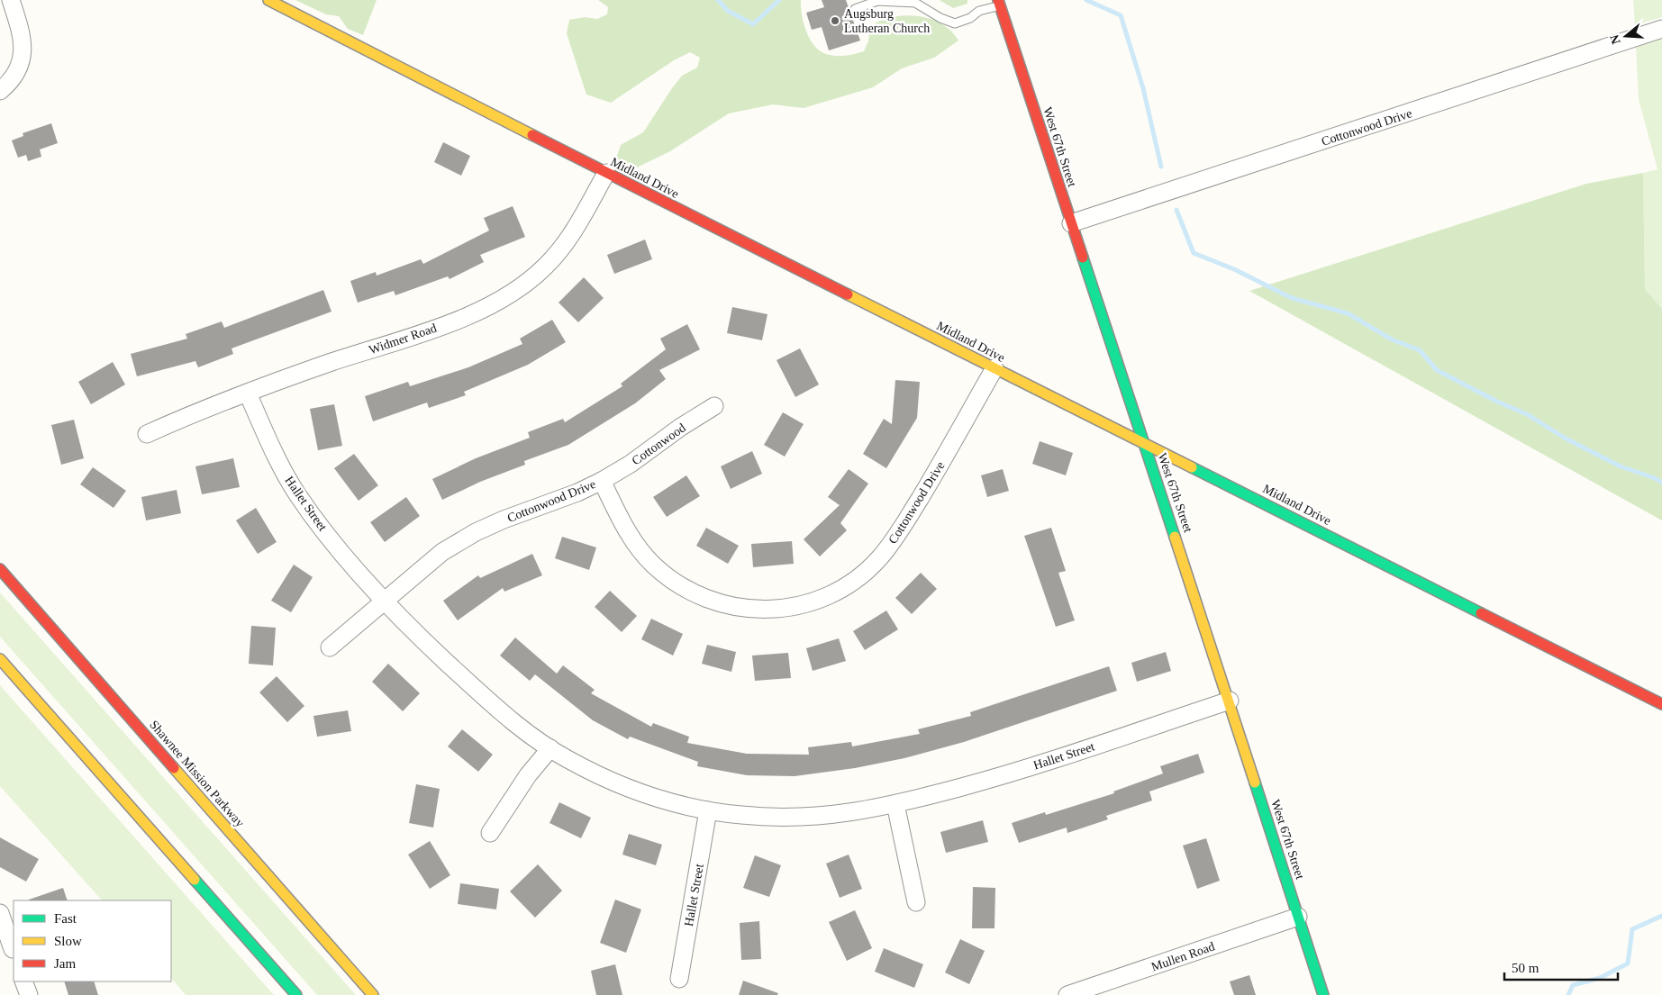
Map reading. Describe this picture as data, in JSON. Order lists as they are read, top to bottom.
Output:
{
  "streets": {
    "main road": ["West 67th Street", "Midland Drive", "Shawnee Mission Parkway"],
    "street": [
      "Cottonwood Drive",
      "Widmer Road",
      "Cottonwood",
      "Hallet Street",
      "Mullen Road"
    ]
  },
  "crossings": [
    ["Cottonwood Drive", "West 67th Street"],
    ["Cottonwood Drive", "Midland Drive"],
    ["Cottonwood Drive", "Cottonwood"],
    ["Cottonwood Drive", "Hallet Street"],
    ["West 67th Street", "Midland Drive"],
    ["West 67th Street", "Hallet Street"],
    ["West 67th Street", "Mullen Road"],
    ["Midland Drive", "Widmer Road"],
    ["Widmer Road", "Hallet Street"]
  ],
  "places": ["Augsburg Lutheran Church"],
  "legend": ["Fast", "Slow", "Jam"],
  "scale_bar": "50 m",
  "north": "left"
}
